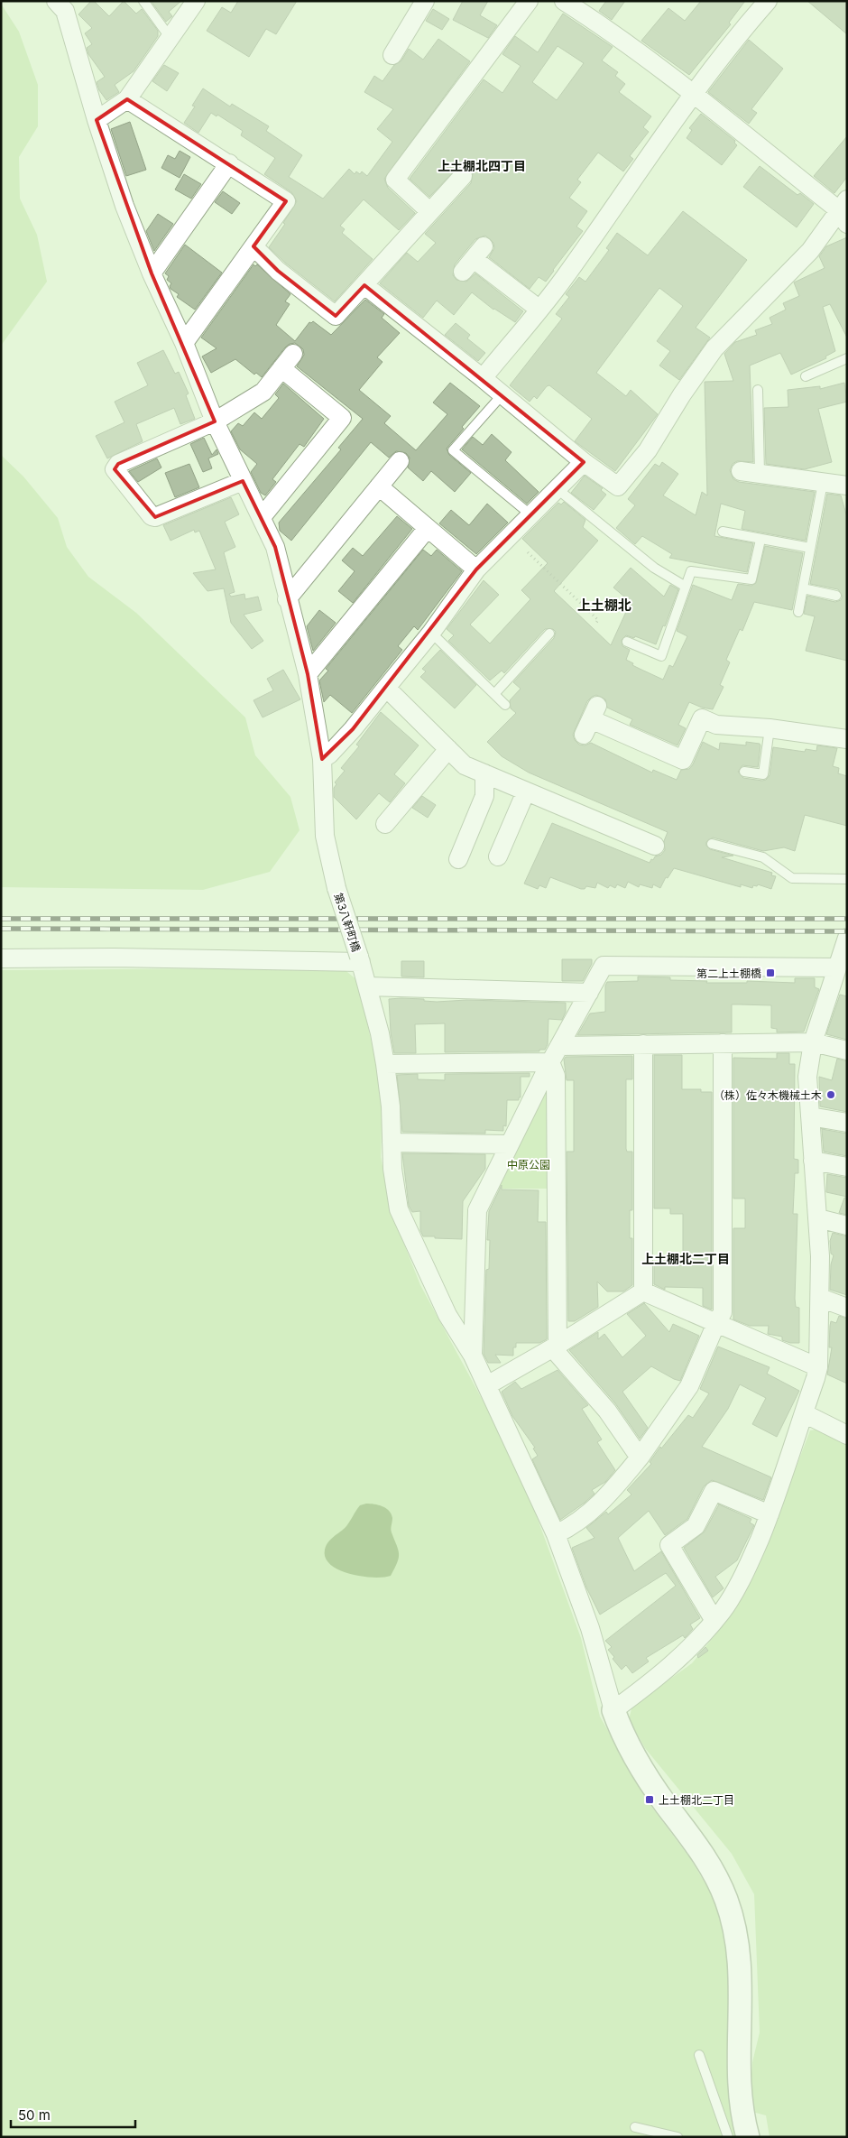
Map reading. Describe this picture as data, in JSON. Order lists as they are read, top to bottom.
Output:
{
  "streets": {
    "street": ["第3八軒町橋"]
  },
  "districts": ["上土棚北四丁目", "上土棚北", "上土棚北二丁目"],
  "parks": ["中原公園"],
  "places": {
    "transit": ["第二上土棚橋", "上土棚北二丁目"],
    "other": ["（株）佐々木機械土木"]
  },
  "scale_bar": "50 m"
}
